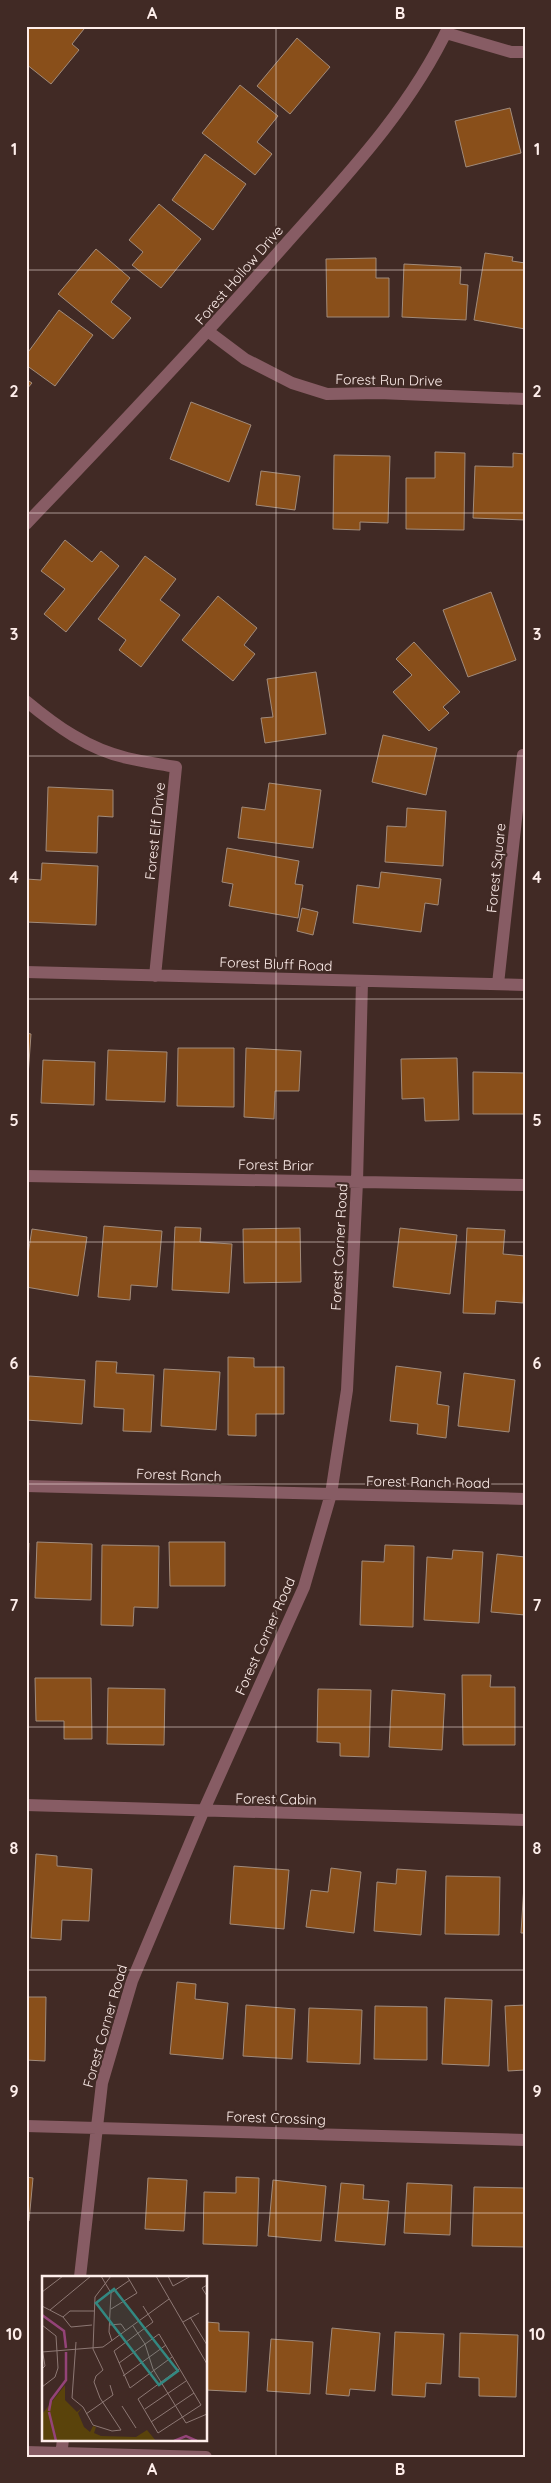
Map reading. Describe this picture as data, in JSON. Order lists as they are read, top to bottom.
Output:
{
  "streets": {
    "street": [
      "Forest Hollow Drive",
      "Forest Run Drive",
      "Forest Elf Drive",
      "Forest Square",
      "Forest Bluff Road",
      "Forest Briar",
      "Forest Corner Road",
      "Forest Ranch",
      "Forest Ranch Road",
      "Forest Cabin",
      "Forest Crossing"
    ]
  },
  "crossings": [
    ["Forest Hollow Drive", "Forest Run Drive"],
    ["Forest Elf Drive", "Forest Bluff Road"],
    ["Forest Square", "Forest Bluff Road"],
    ["Forest Bluff Road", "Forest Corner Road"],
    ["Forest Briar", "Forest Corner Road"],
    ["Forest Corner Road", "Forest Ranch"],
    ["Forest Corner Road", "Forest Ranch Road"],
    ["Forest Corner Road", "Forest Cabin"],
    ["Forest Corner Road", "Forest Crossing"],
    ["Forest Ranch", "Forest Ranch Road"]
  ],
  "grid": {
    "columns": ["A", "B"],
    "rows": [
      "1",
      "2",
      "3",
      "4",
      "5",
      "6",
      "7",
      "8",
      "9",
      "10"
    ]
  }
}
